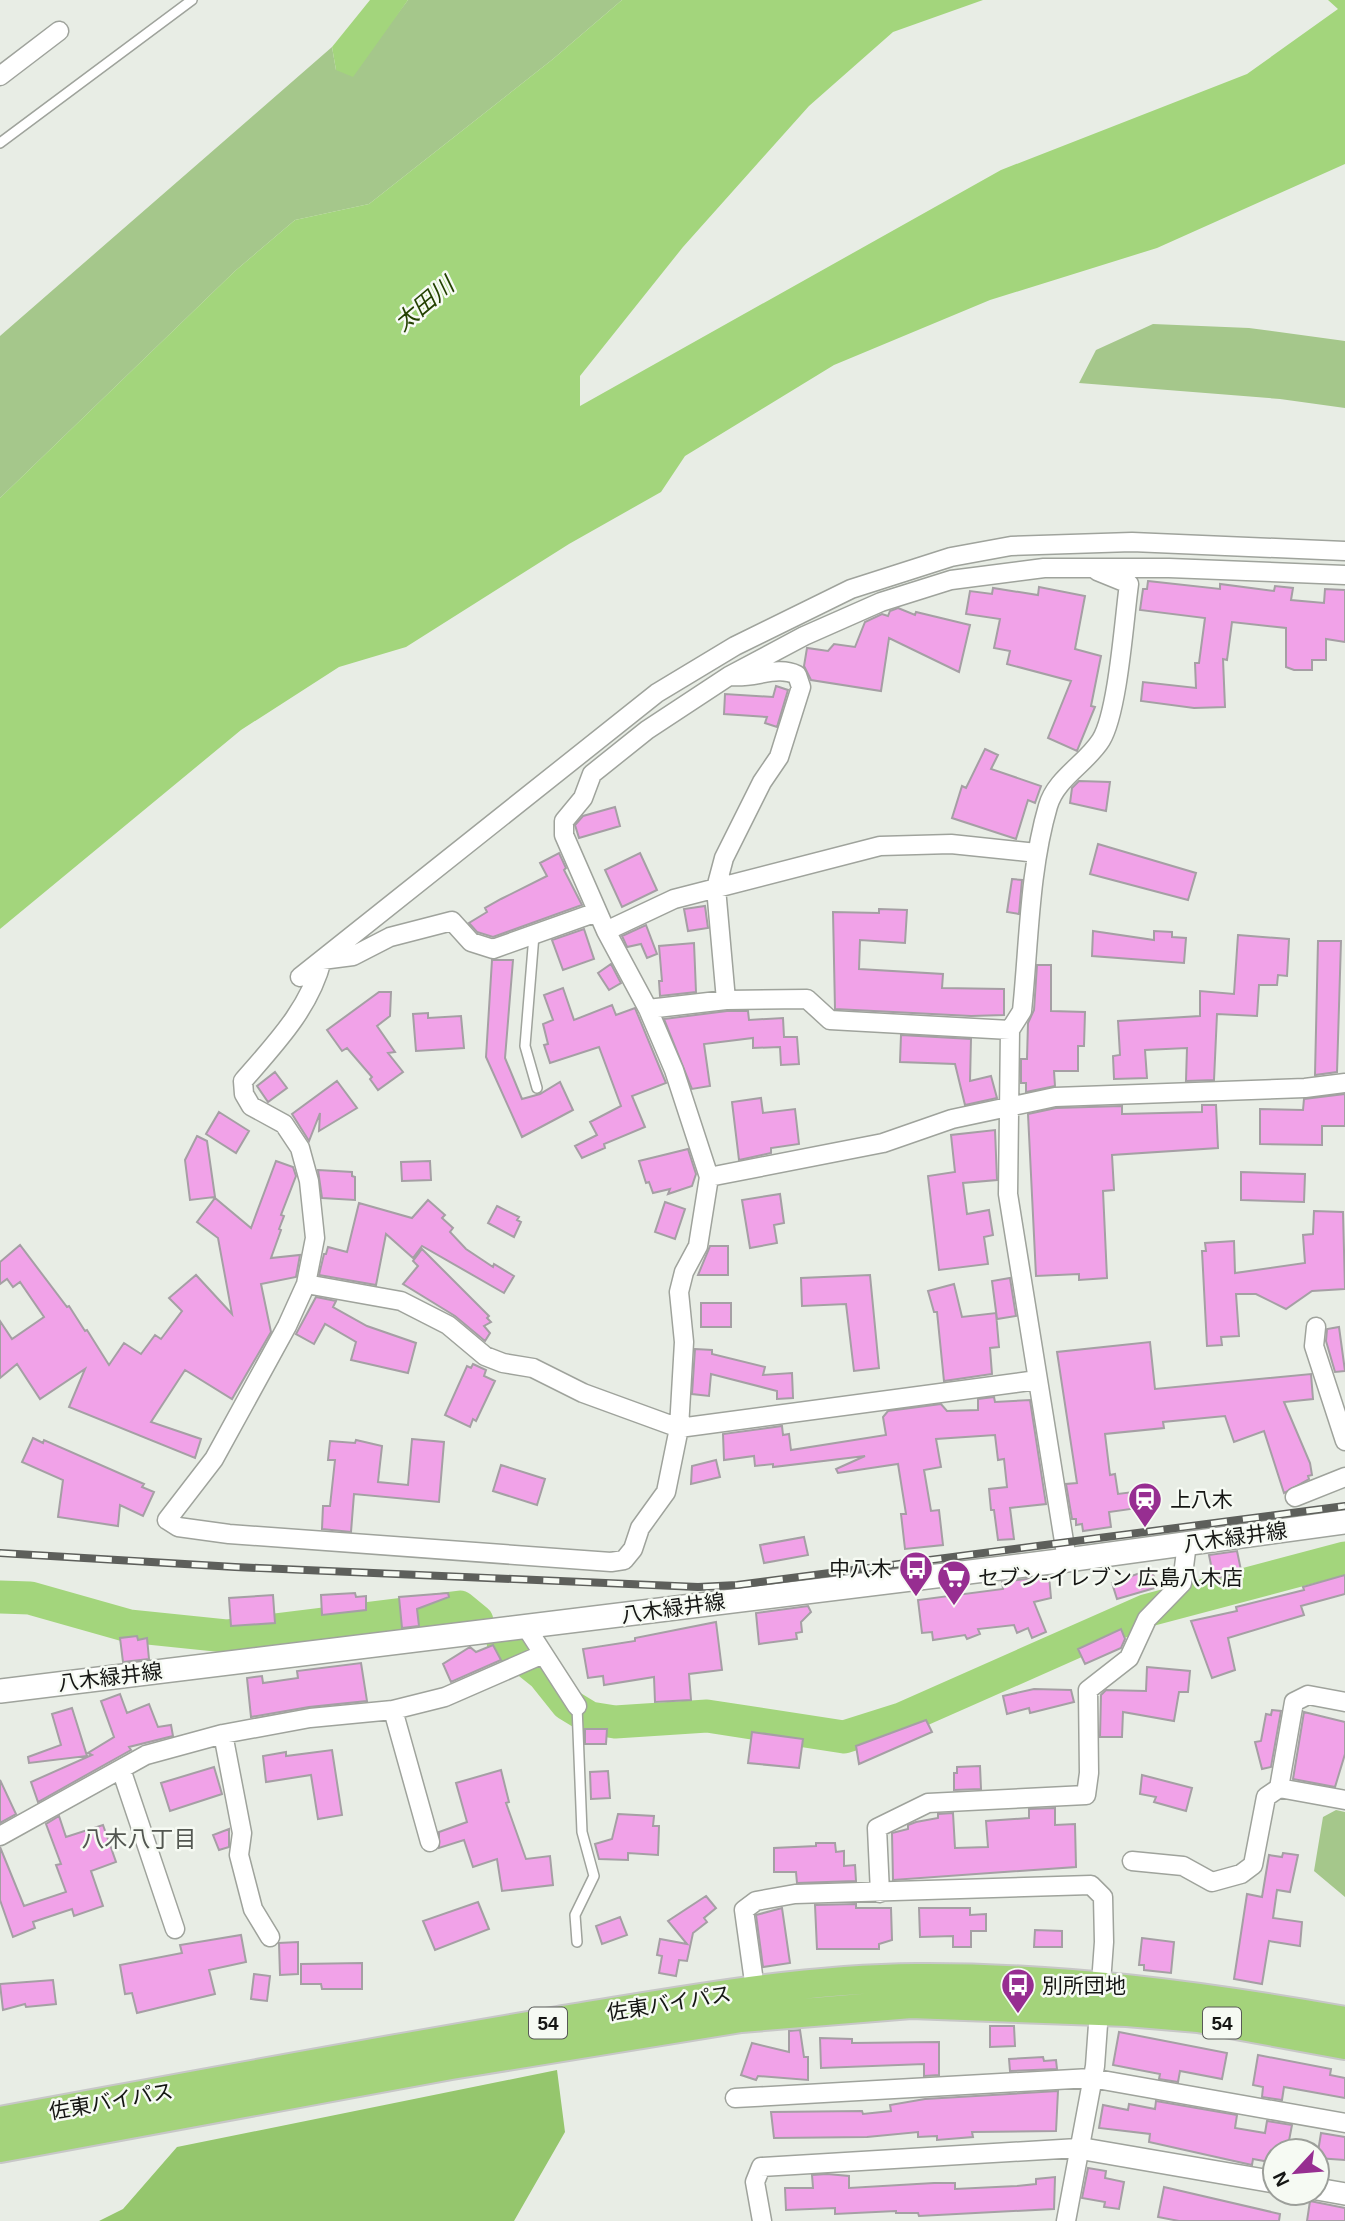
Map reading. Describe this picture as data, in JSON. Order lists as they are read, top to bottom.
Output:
{
  "streets": {
    "highway": ["佐東バイパス", "54"],
    "main road": ["八木緑井線"]
  },
  "districts": ["八木八丁目"],
  "water": ["太田川"],
  "places": {
    "station": ["上八木"],
    "bus stop": ["中八木", "別所団地"],
    "supermarket": ["セブン-イレブン 広島八木店"]
  },
  "north": "bottom left"
}
